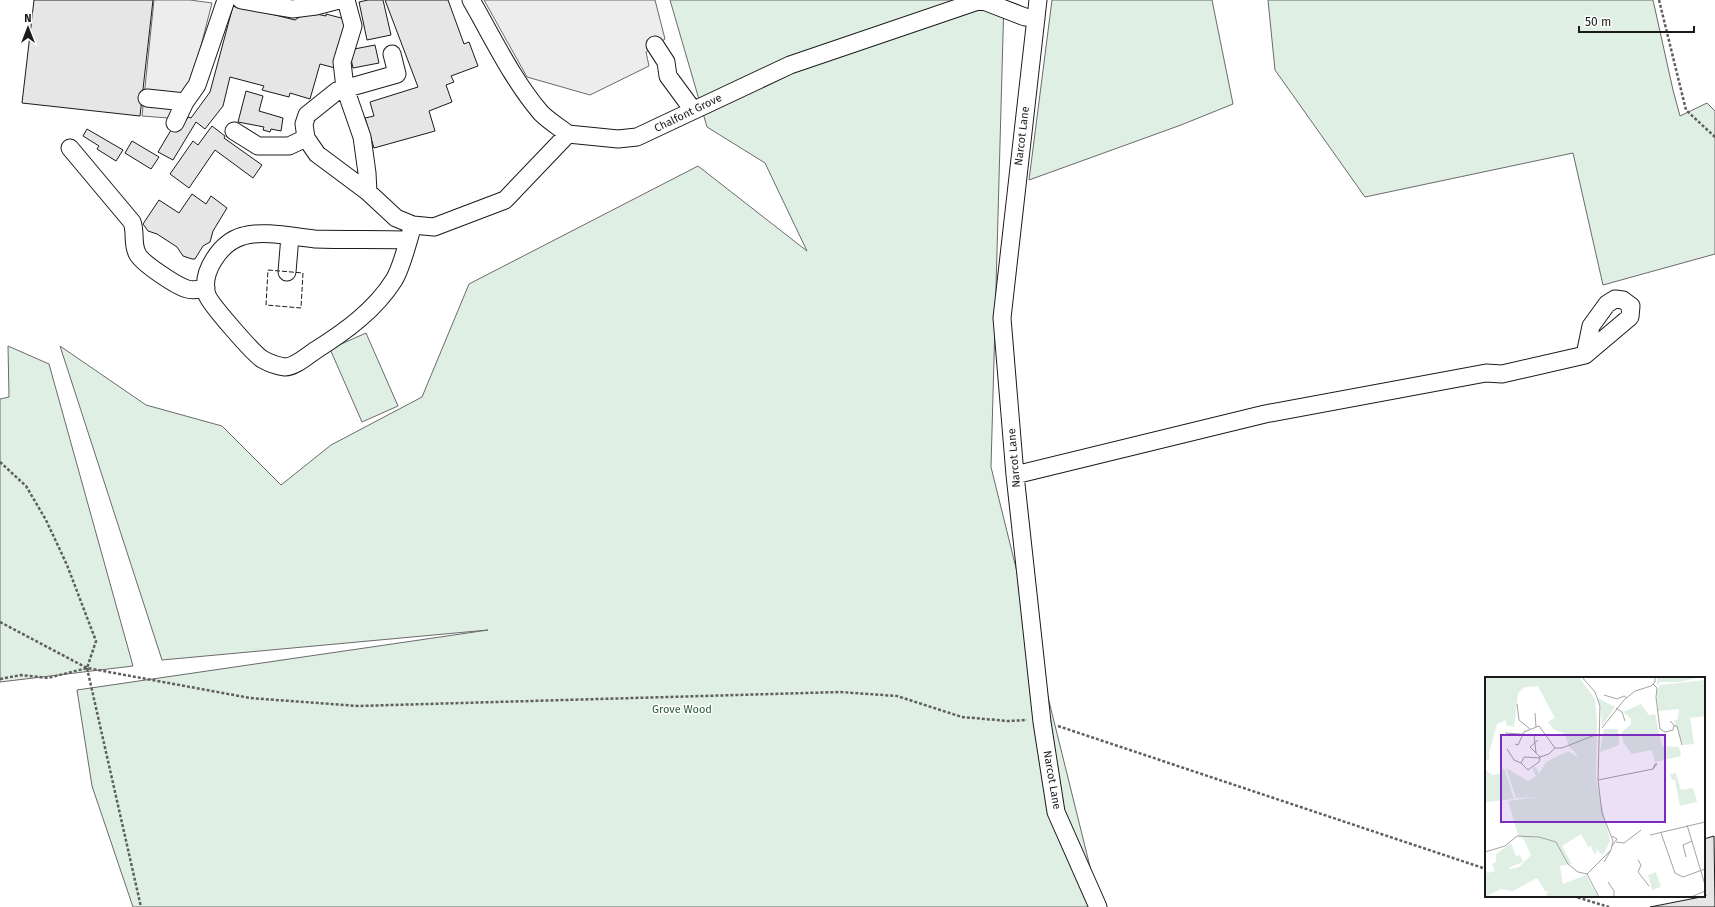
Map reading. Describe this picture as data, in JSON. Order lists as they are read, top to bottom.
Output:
{
  "streets": {
    "street": ["Chalfont Grove", "Narcot Lane"]
  },
  "crossings": [
    ["Chalfont Grove", "Narcot Lane"]
  ],
  "parks": ["Grove Wood"],
  "scale_bar": "50 m",
  "north": "top"
}
